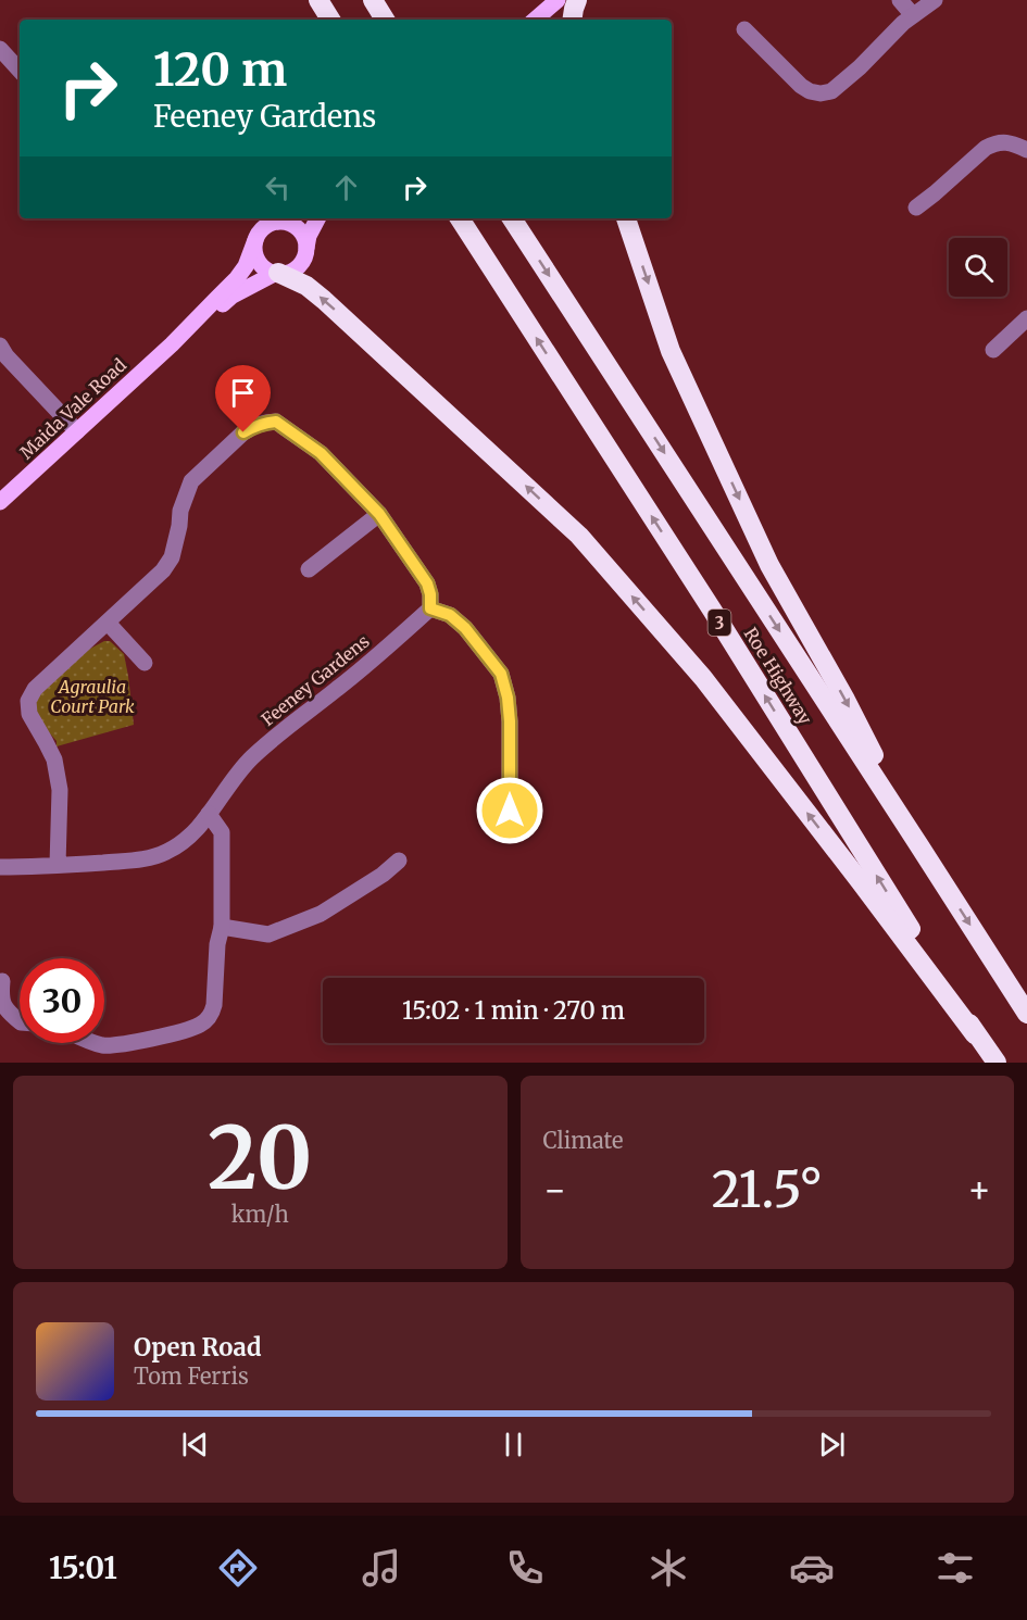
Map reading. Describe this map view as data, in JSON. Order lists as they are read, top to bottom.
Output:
{
  "streets": {
    "highway": ["3", "Roe Highway"],
    "main road": ["Maida Vale Road"],
    "street": ["Feeney Gardens"]
  },
  "parks": ["Agraulia Court Park"],
  "page": {
    "turn": ["120 m", "Feeney Gardens"],
    "limit": "30",
    "trip": "15:02 · 1 min · 270 m",
    "tile": [
      ["20", "km/h"],
      "Climate"
    ],
    "heat": ["−", "21.5°", "+"],
    "song": ["Open Road", "Tom Ferris"],
    "tabs": "15:01"
  }
}
